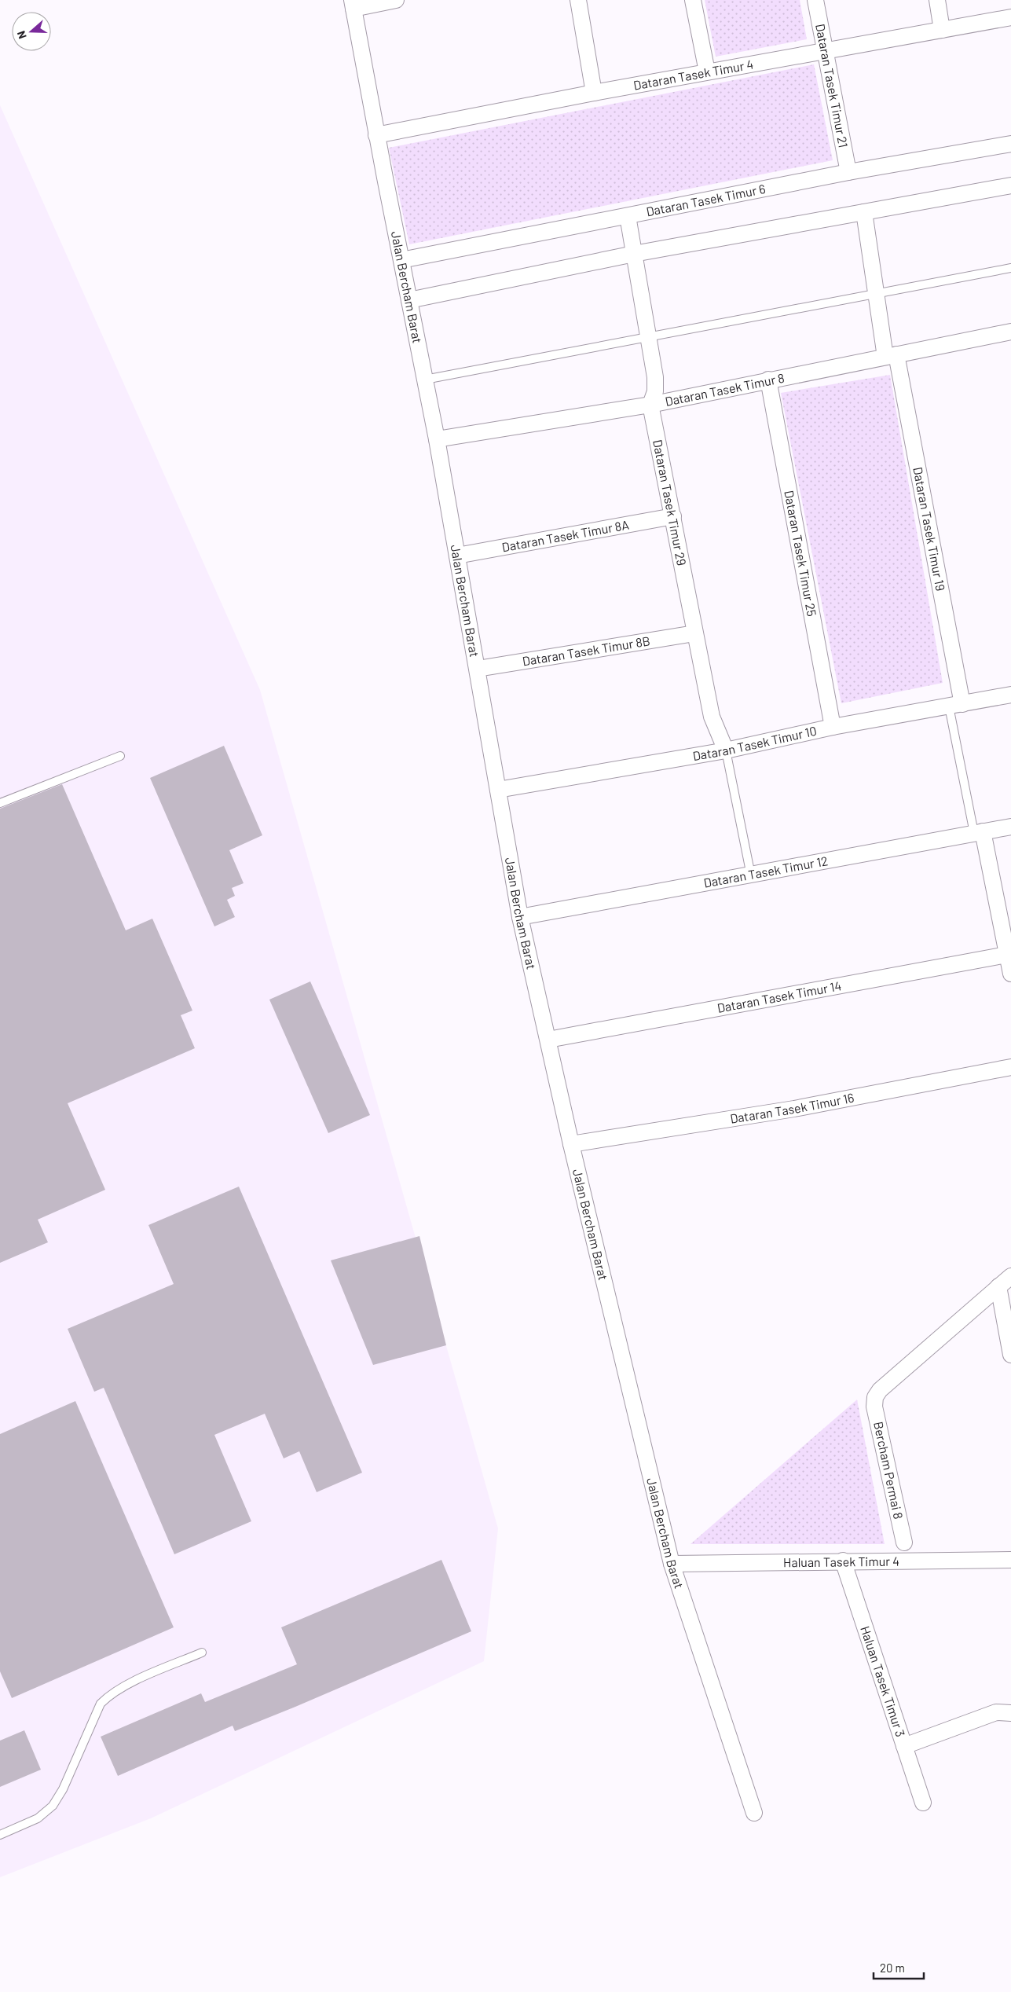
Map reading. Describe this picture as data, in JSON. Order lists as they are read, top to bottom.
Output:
{
  "streets": {
    "street": [
      "Dataran Tasek Timur 4",
      "Dataran Tasek Timur 21",
      "Dataran Tasek Timur 6",
      "Jalan Bercham Barat",
      "Dataran Tasek Timur 8",
      "Dataran Tasek Timur 29",
      "Dataran Tasek Timur 19",
      "Dataran Tasek Timur 8A",
      "Dataran Tasek Timur 25",
      "Dataran Tasek Timur 8B",
      "Dataran Tasek Timur 10",
      "Dataran Tasek Timur 12",
      "Dataran Tasek Timur 14",
      "Dataran Tasek Timur 16",
      "Bercham Permai 8",
      "Haluan Tasek Timur 4",
      "Haluan Tasek Timur 3"
    ]
  },
  "crossings": [
    ["Dataran Tasek Timur 4", "Dataran Tasek Timur 21"],
    ["Dataran Tasek Timur 4", "Jalan Bercham Barat"],
    ["Dataran Tasek Timur 21", "Dataran Tasek Timur 6"],
    ["Dataran Tasek Timur 6", "Jalan Bercham Barat"],
    ["Dataran Tasek Timur 6", "Dataran Tasek Timur 29"],
    ["Jalan Bercham Barat", "Dataran Tasek Timur 8"],
    ["Jalan Bercham Barat", "Dataran Tasek Timur 8A"],
    ["Jalan Bercham Barat", "Dataran Tasek Timur 8B"],
    ["Jalan Bercham Barat", "Dataran Tasek Timur 10"],
    ["Jalan Bercham Barat", "Dataran Tasek Timur 12"],
    ["Jalan Bercham Barat", "Dataran Tasek Timur 14"],
    ["Jalan Bercham Barat", "Dataran Tasek Timur 16"],
    ["Jalan Bercham Barat", "Haluan Tasek Timur 4"],
    ["Dataran Tasek Timur 8", "Dataran Tasek Timur 29"],
    ["Dataran Tasek Timur 8", "Dataran Tasek Timur 19"],
    ["Dataran Tasek Timur 8", "Dataran Tasek Timur 25"],
    ["Dataran Tasek Timur 29", "Dataran Tasek Timur 8A"],
    ["Dataran Tasek Timur 29", "Dataran Tasek Timur 8B"],
    ["Dataran Tasek Timur 29", "Dataran Tasek Timur 10"],
    ["Dataran Tasek Timur 19", "Dataran Tasek Timur 10"],
    ["Dataran Tasek Timur 25", "Dataran Tasek Timur 10"],
    ["Haluan Tasek Timur 4", "Haluan Tasek Timur 3"]
  ],
  "scale_bar": "20 m",
  "north": "left"
}
